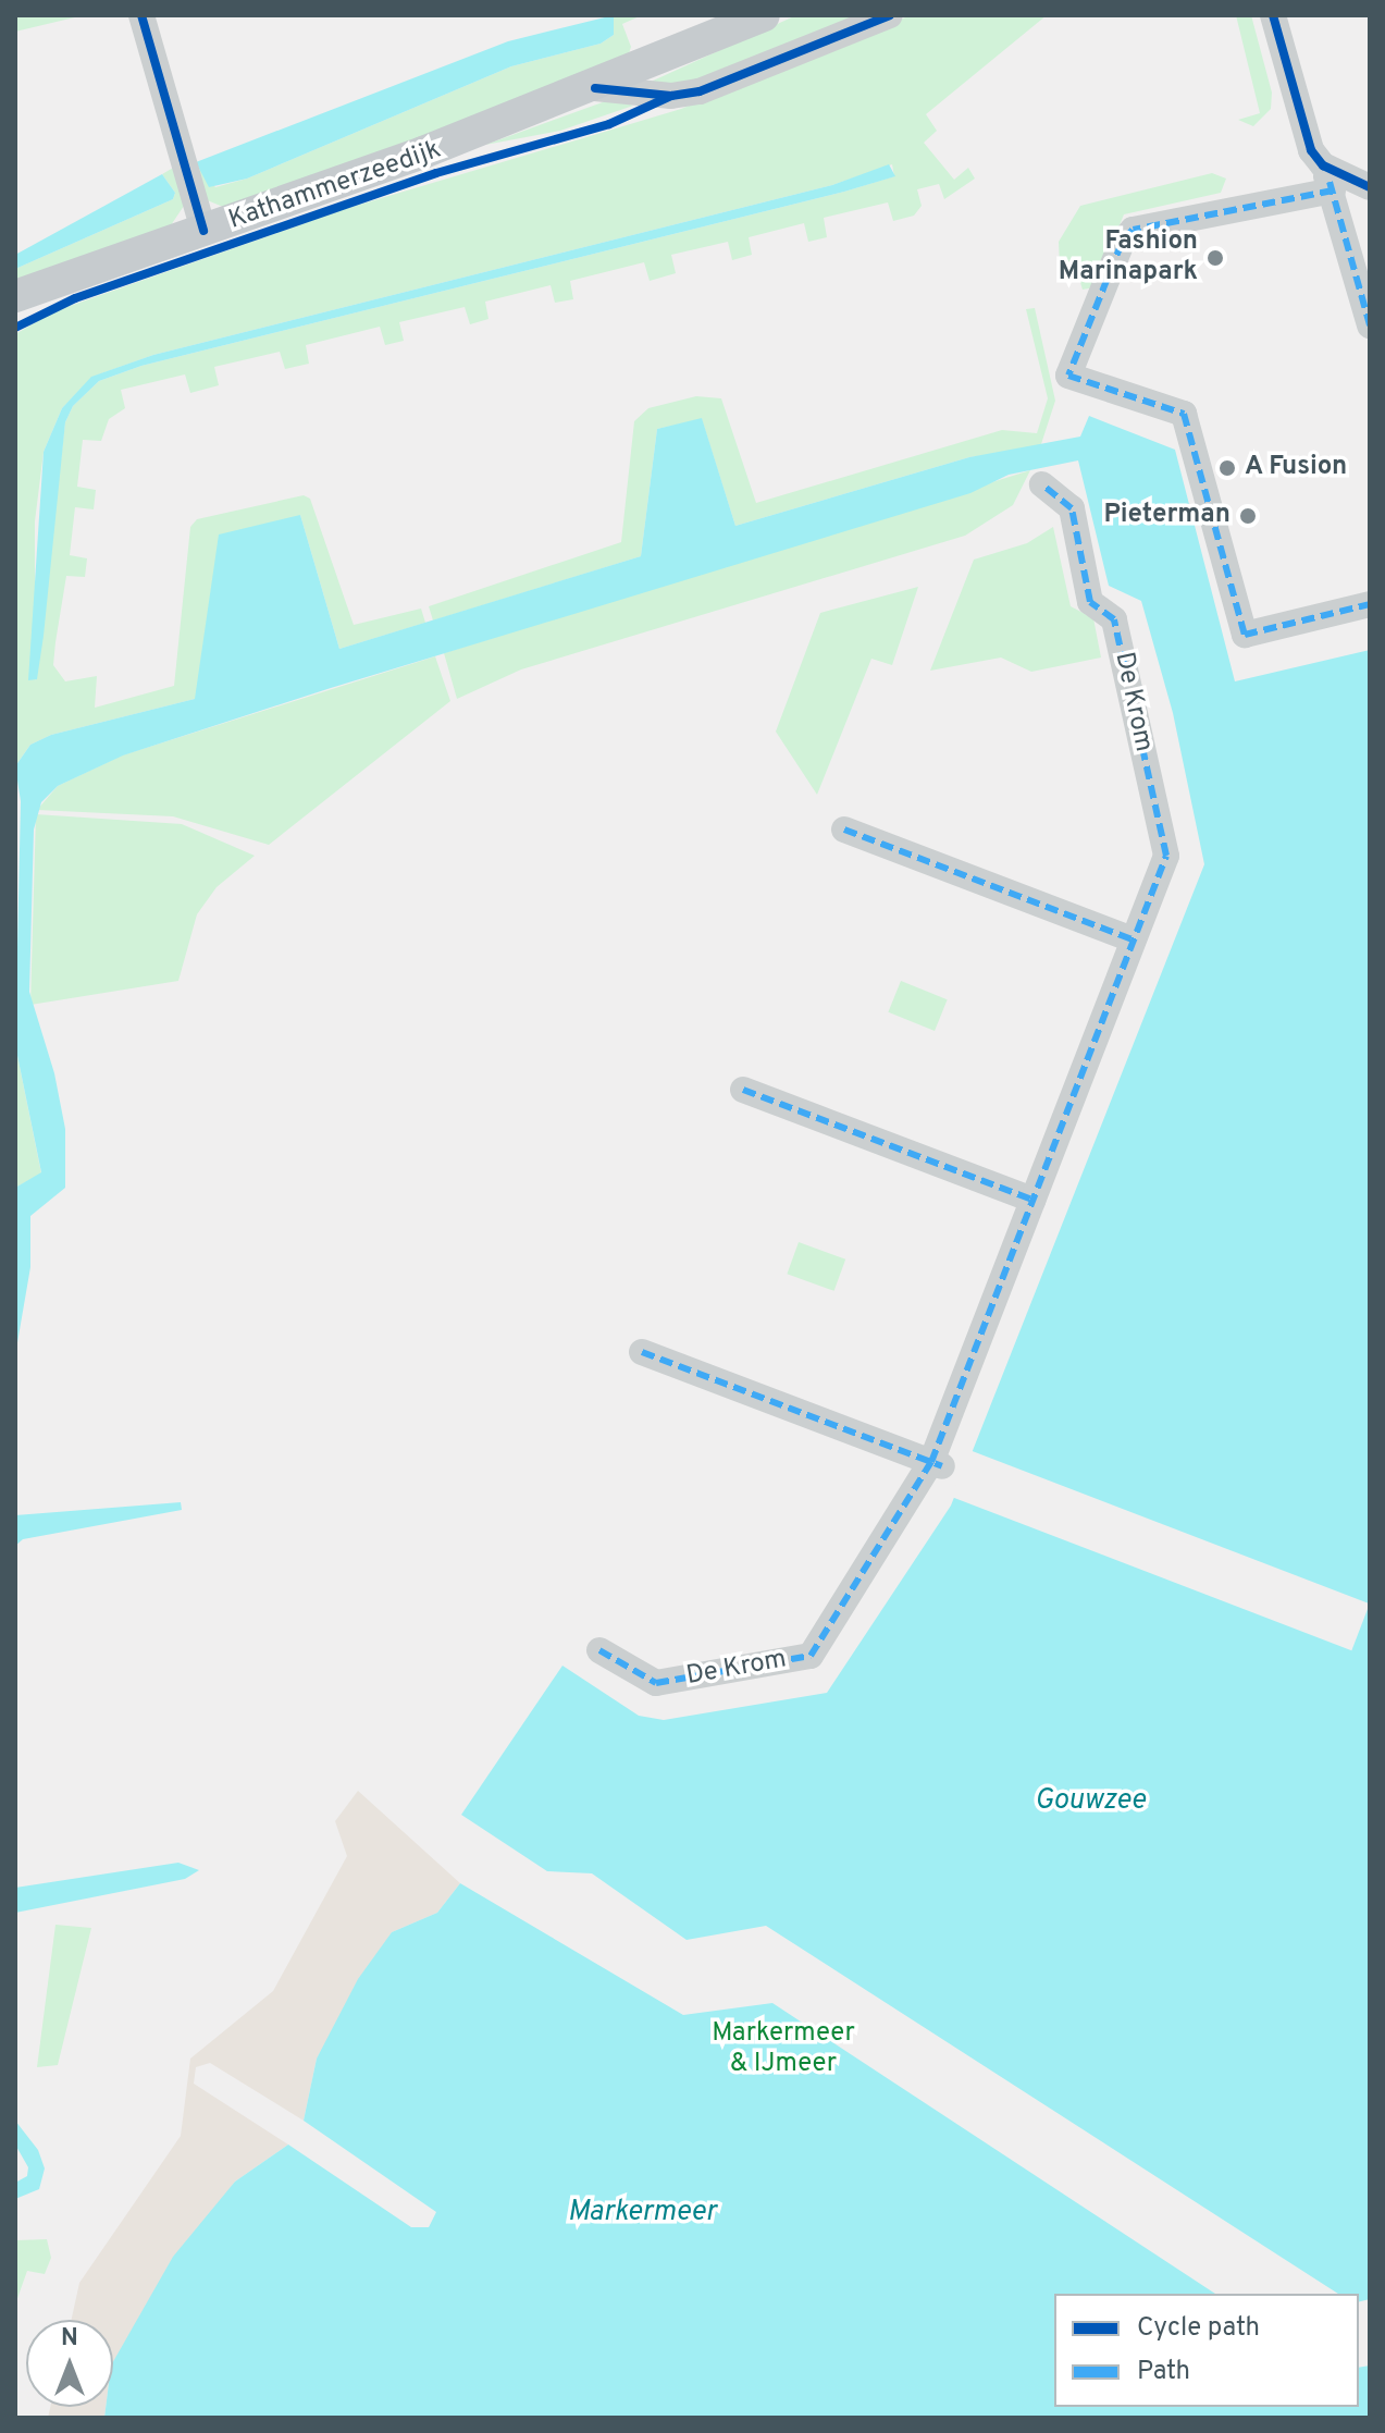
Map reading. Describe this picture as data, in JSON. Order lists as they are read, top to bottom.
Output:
{
  "streets": {
    "main road": ["Kathammerzeedijk"],
    "street": ["De Krom"]
  },
  "water": ["Gouwzee", "Markermeer"],
  "parks": ["Markermeer & IJmeer"],
  "places": ["Fashion Marinapark", "A Fusion", "Pieterman"],
  "legend": ["Cycle path", "Path"],
  "north": "top"
}
